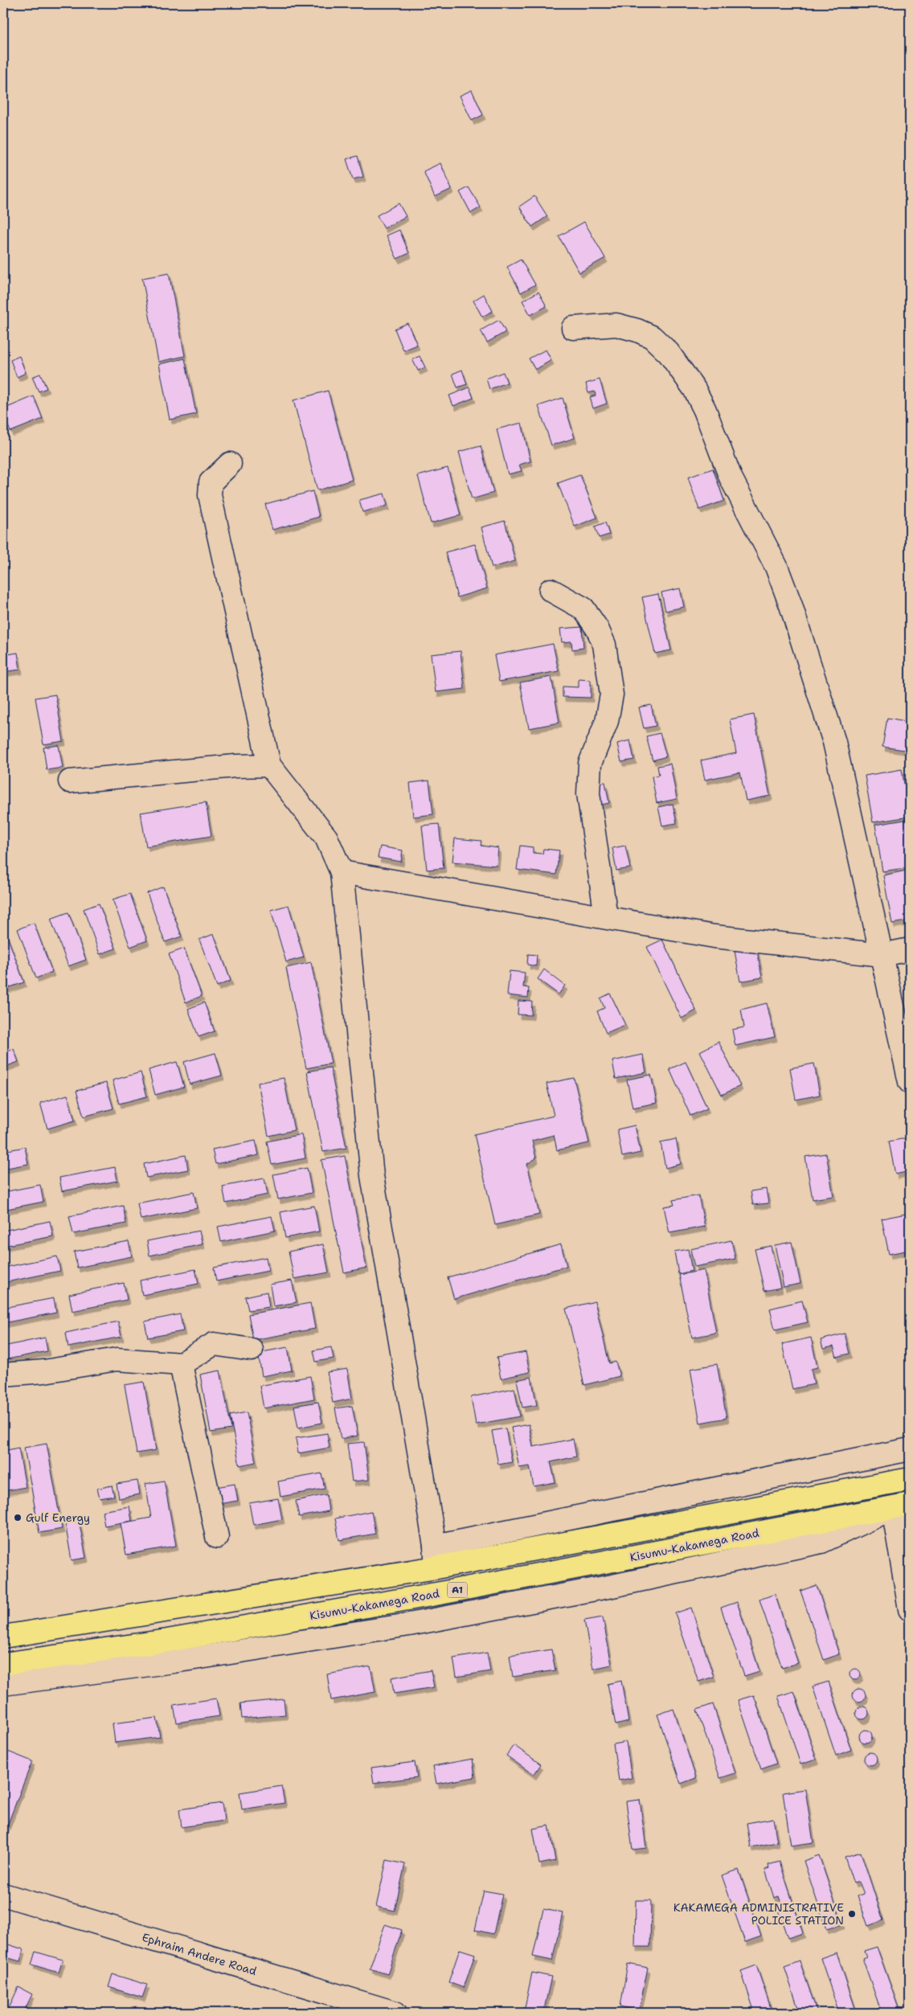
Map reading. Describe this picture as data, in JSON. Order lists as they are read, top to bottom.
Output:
{
  "streets": {
    "highway": ["Kisumu-Kakamega Road", "A1"],
    "street": ["Ephraim Andere Road"]
  },
  "places": ["Gulf Energy", "KAKAMEGA ADMINISTRATIVE POLICE STATION"]
}
